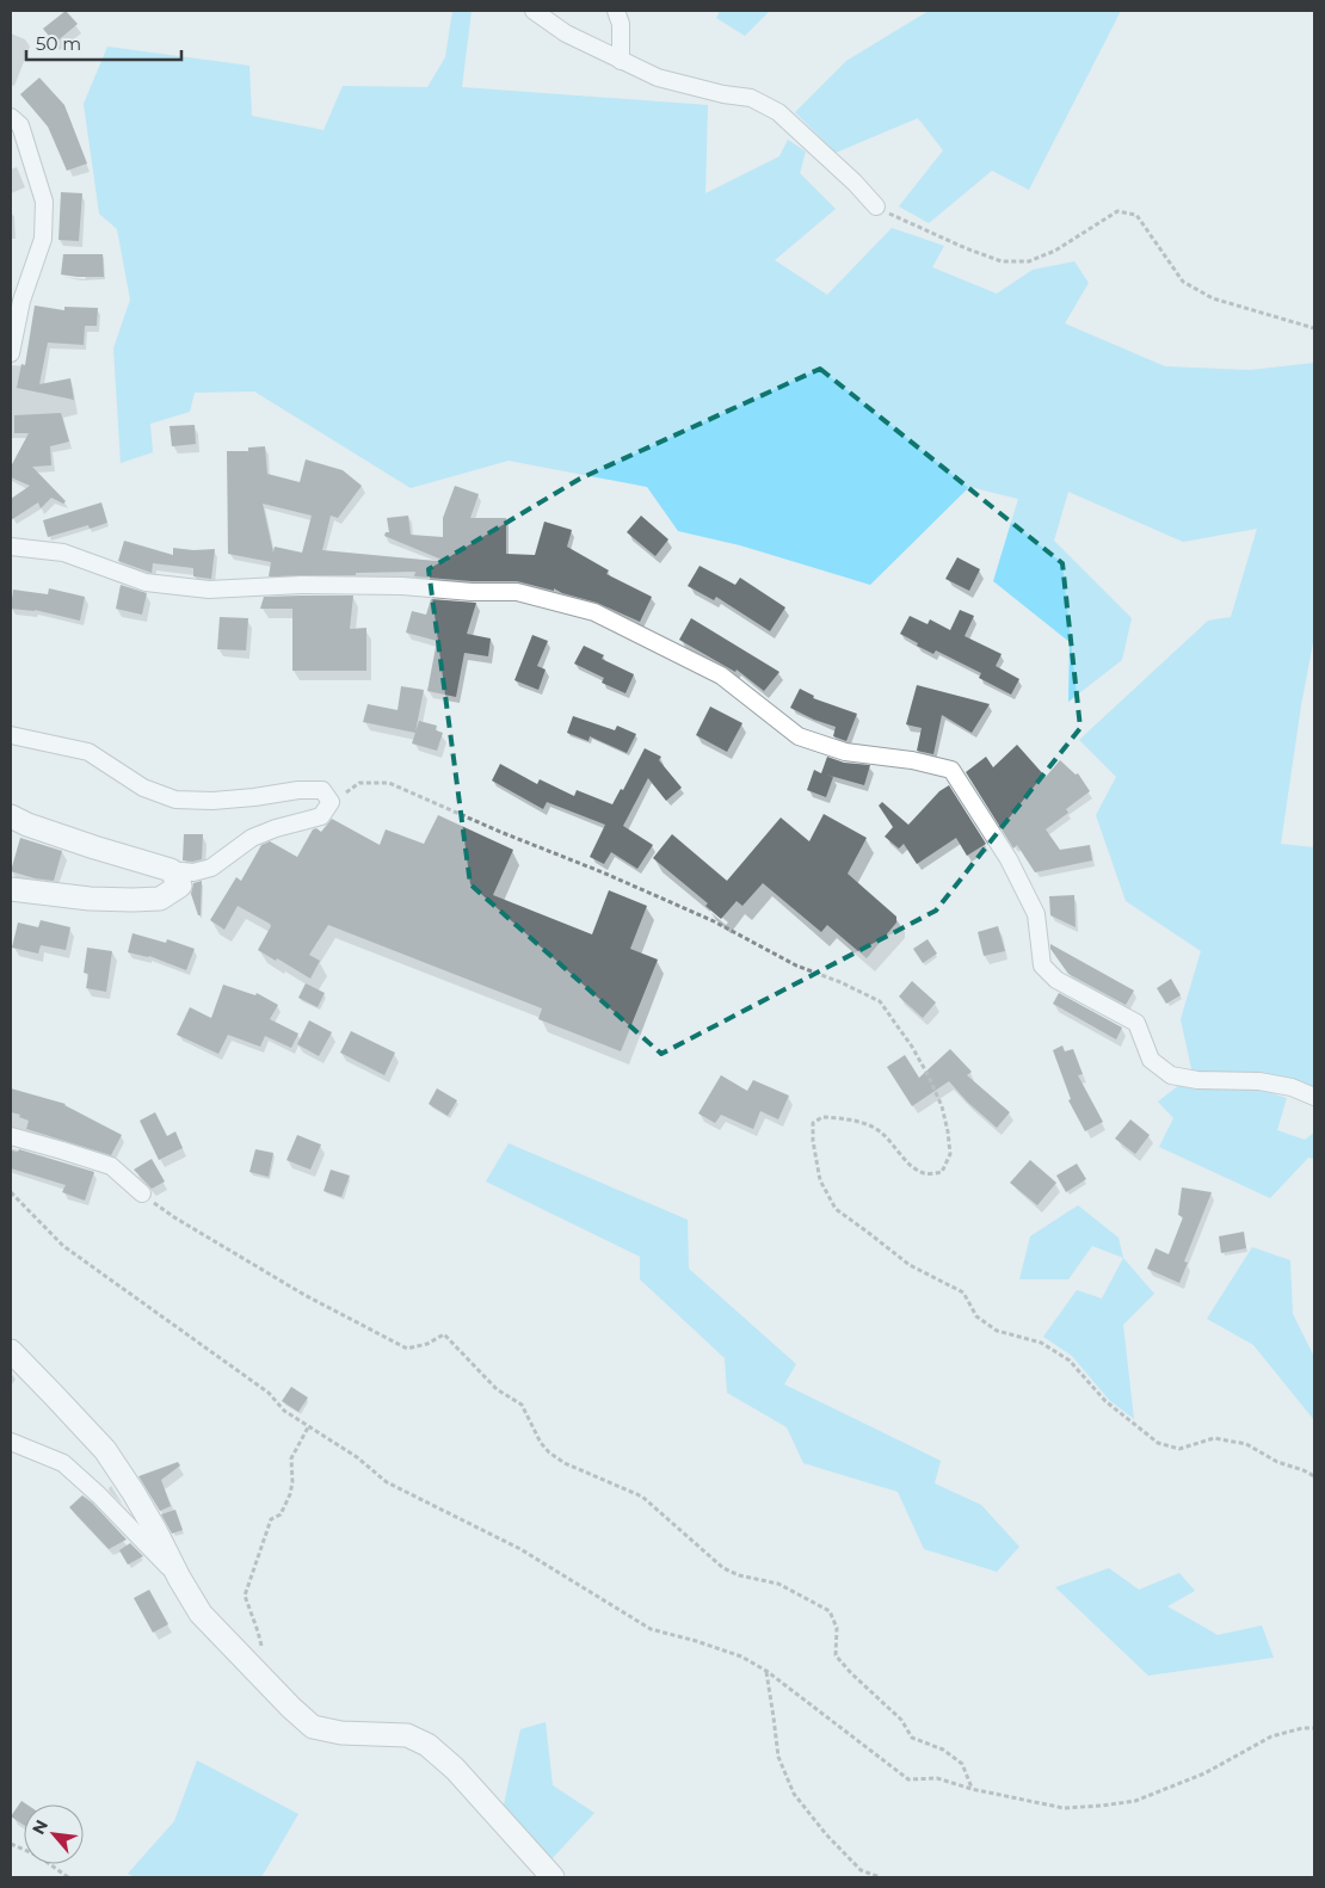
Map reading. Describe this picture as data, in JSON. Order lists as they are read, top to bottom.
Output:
{
  "scale_bar": "50 m",
  "north": "top left"
}
